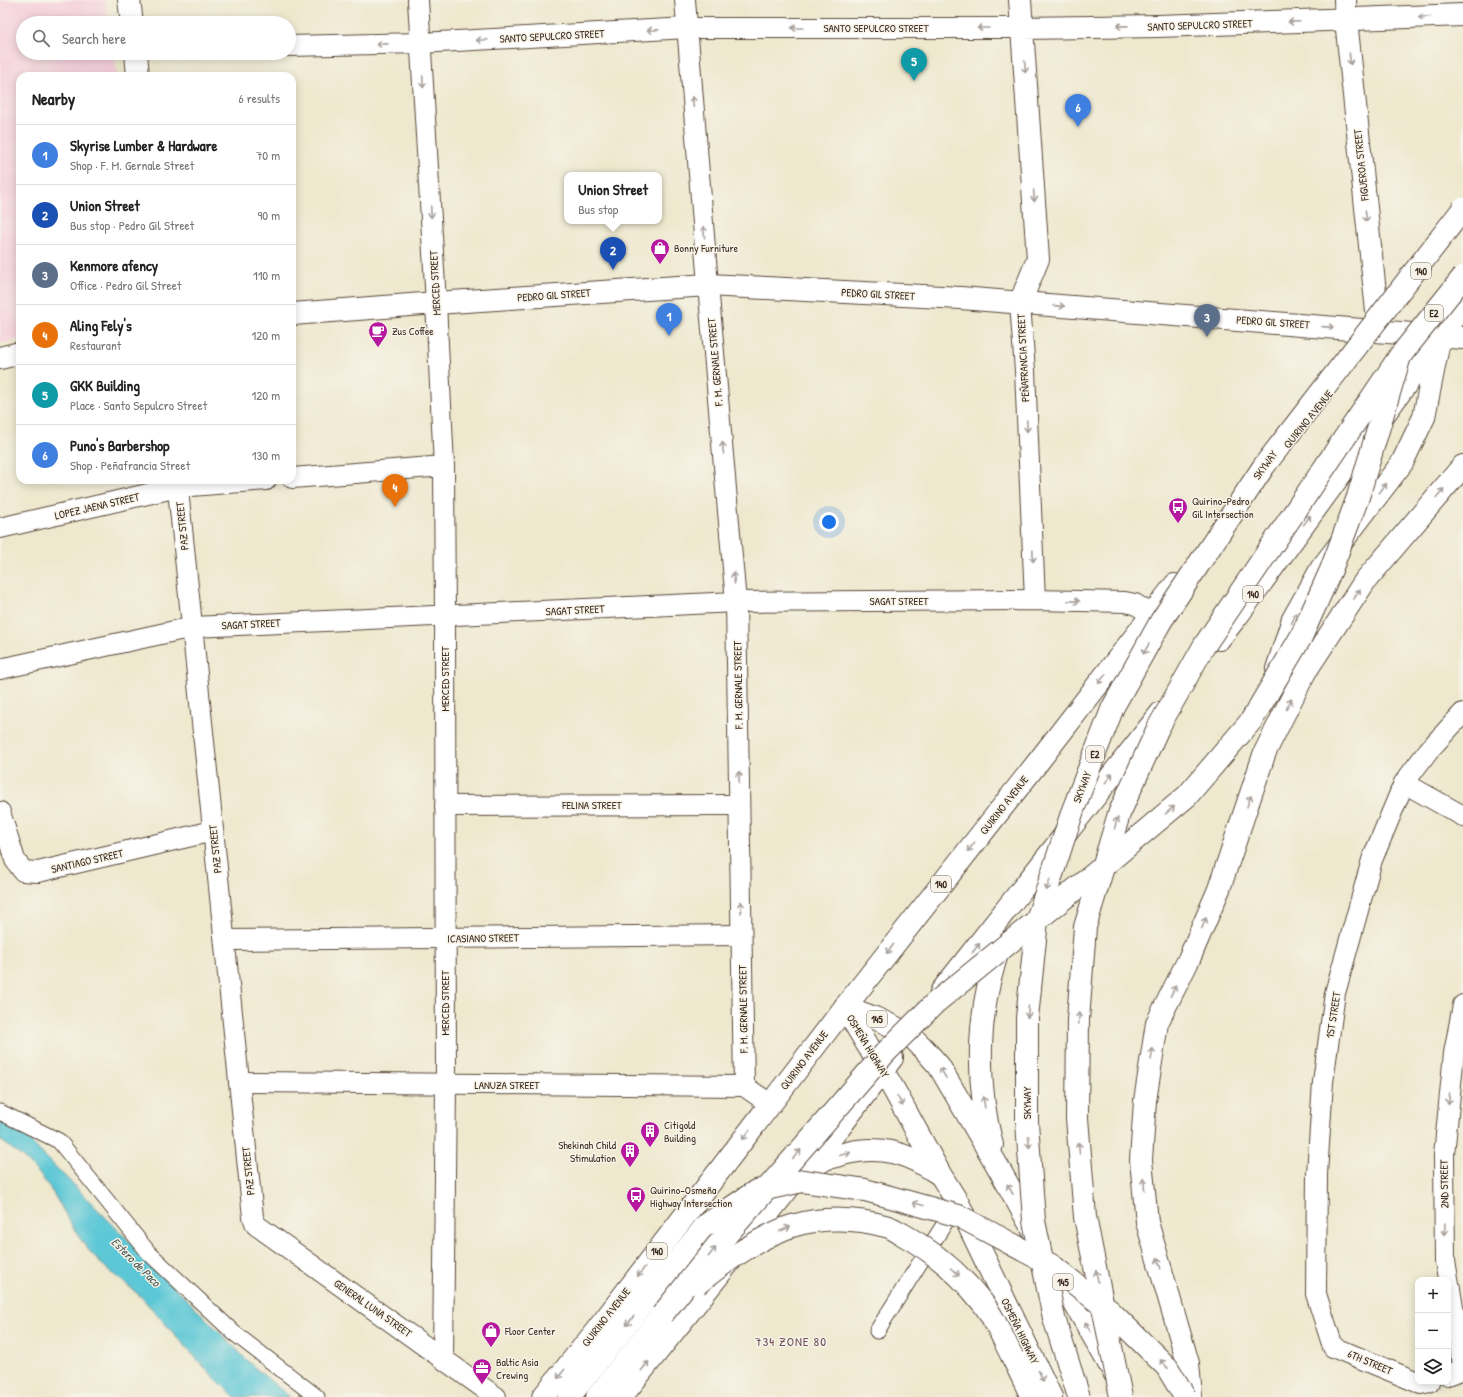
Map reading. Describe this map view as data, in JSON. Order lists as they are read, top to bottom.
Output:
{
  "streets": {
    "main road": [
      "SANTO SEPULCRO STREET",
      "FIGUEROA STREET",
      "140",
      "PEDRO GIL STREET",
      "E2",
      "PEÑAFRANCIA STREET",
      "QUIRINO AVENUE",
      "SKYWAY",
      "145",
      "OSMEÑA HIGHWAY"
    ],
    "street": [
      "MERCED STREET",
      "F. M. GERNALE STREET",
      "LOPEZ JAENA STREET",
      "PAZ STREET",
      "SAGAT STREET",
      "FELINA STREET",
      "SANTIAGO STREET",
      "ICASIANO STREET",
      "1ST STREET",
      "LANUZA STREET",
      "2ND STREET",
      "GENERAL LUNA STREET",
      "6TH STREET"
    ]
  },
  "crossings": [
    ["SANTO SEPULCRO STREET", "FIGUEROA STREET"],
    ["SANTO SEPULCRO STREET", "MERCED STREET"],
    ["SANTO SEPULCRO STREET", "PEÑAFRANCIA STREET"],
    ["SANTO SEPULCRO STREET", "F. M. GERNALE STREET"],
    ["FIGUEROA STREET", "PEDRO GIL STREET"],
    ["FIGUEROA STREET", "QUIRINO AVENUE"],
    ["140", "PEDRO GIL STREET"],
    ["140", "OSMEÑA HIGHWAY"],
    ["MERCED STREET", "PEDRO GIL STREET"],
    ["MERCED STREET", "SAGAT STREET"],
    ["MERCED STREET", "FELINA STREET"],
    ["MERCED STREET", "ICASIANO STREET"],
    ["MERCED STREET", "LANUZA STREET"],
    ["MERCED STREET", "GENERAL LUNA STREET"],
    ["PEDRO GIL STREET", "PEÑAFRANCIA STREET"],
    ["PEDRO GIL STREET", "F. M. GERNALE STREET"],
    ["PEDRO GIL STREET", "QUIRINO AVENUE"],
    ["PEÑAFRANCIA STREET", "SAGAT STREET"],
    ["F. M. GERNALE STREET", "SAGAT STREET"],
    ["F. M. GERNALE STREET", "FELINA STREET"],
    ["F. M. GERNALE STREET", "ICASIANO STREET"],
    ["F. M. GERNALE STREET", "LANUZA STREET"],
    ["QUIRINO AVENUE", "SAGAT STREET"],
    ["QUIRINO AVENUE", "OSMEÑA HIGHWAY"],
    ["PAZ STREET", "SAGAT STREET"],
    ["PAZ STREET", "SANTIAGO STREET"],
    ["PAZ STREET", "ICASIANO STREET"],
    ["PAZ STREET", "LANUZA STREET"],
    ["PAZ STREET", "GENERAL LUNA STREET"],
    ["1ST STREET", "6TH STREET"]
  ],
  "one_way": [
    "SANTO SEPULCRO STREET",
    "FIGUEROA STREET",
    "PEÑAFRANCIA STREET",
    "F. M. GERNALE STREET",
    "2ND STREET"
  ],
  "districts": ["734 ZONE 80"],
  "water": ["Estero de Paco"],
  "places": {
    "shop": ["Bonny Furniture", "Floor Center"],
    "cafe": ["Zus Coffee"],
    "bus stop": ["Quirino–Pedro Gil Intersection", "Quirino–Osmeña Highway Intersection"],
    "building": ["Citigold Building", "Shekinah Child Stimulation"],
    "office": ["Baltic Asia Crewing"]
  },
  "page": {
    "search": "Search here",
    "pins": [
      "5",
      "6",
      "2",
      "1",
      "3",
      "4"
    ],
    "heading": ["Nearby", "6 results"],
    "list": [
      {
        "mark": "1",
        "name": "Skyrise Lumber & Hardware",
        "note": "Shop · F. M. Gernale Street",
        "value": "70 m"
      },
      {
        "mark": "2",
        "name": "Union Street",
        "note": "Bus stop · Pedro Gil Street",
        "value": "90 m"
      },
      {
        "mark": "3",
        "name": "Kenmore afency",
        "note": "Office · Pedro Gil Street",
        "value": "110 m"
      },
      {
        "mark": "4",
        "name": "Aling Fely's",
        "note": "Restaurant",
        "value": "120 m"
      },
      {
        "mark": "5",
        "name": "GKK Building",
        "note": "Place · Santo Sepulcro Street",
        "value": "120 m"
      },
      {
        "mark": "6",
        "name": "Puno's Barbershop",
        "note": "Shop · Peñafrancia Street",
        "value": "130 m"
      }
    ],
    "popup": ["Union Street", "Bus stop"],
    "map_buttons": ["+", "−"]
  }
}
